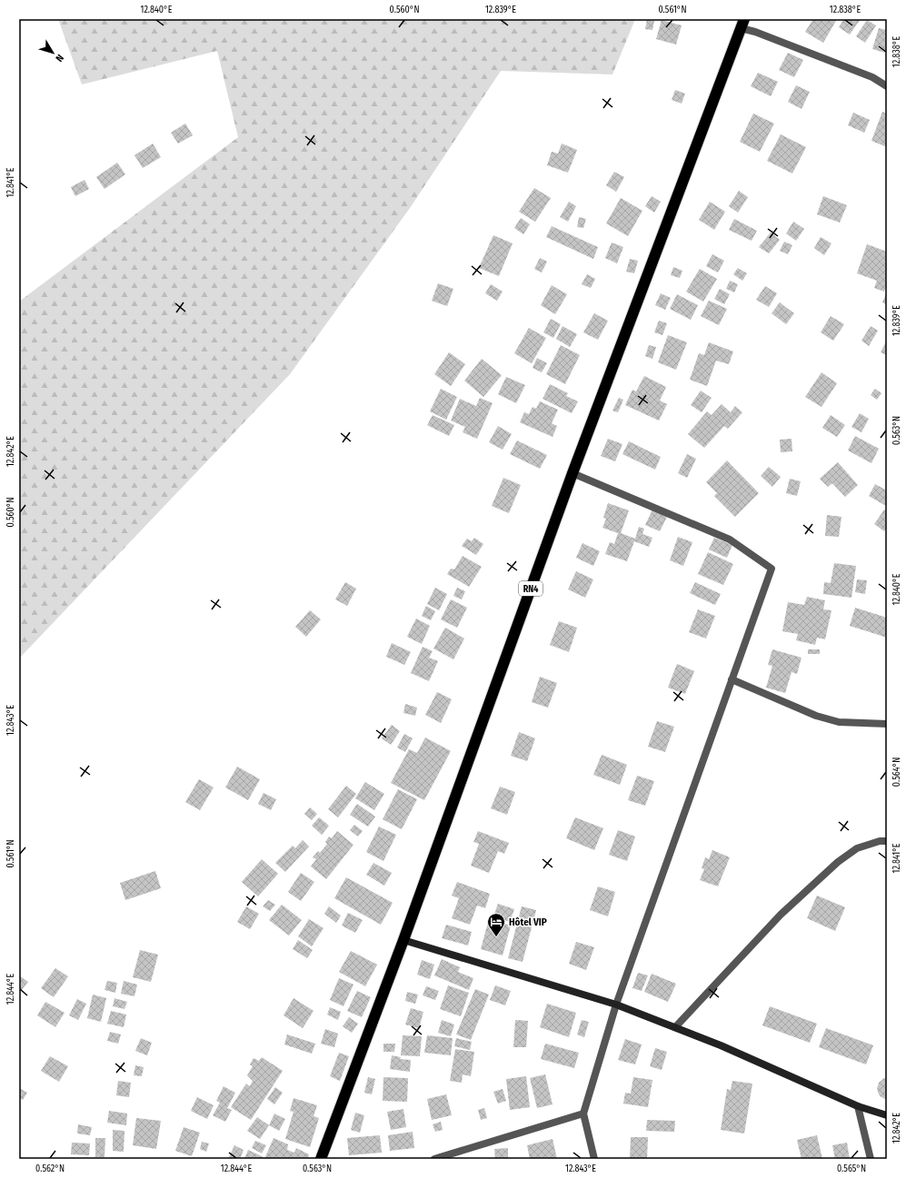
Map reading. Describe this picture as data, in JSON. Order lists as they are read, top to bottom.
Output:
{
  "streets": {
    "highway": ["RN4"]
  },
  "places": {
    "hotel": ["Hôtel VIP"]
  },
  "north": "bottom right",
  "coordinates": [
    "12.840°E",
    "0.560°N",
    "12.839°E",
    "0.561°N",
    "12.838°E",
    "12.841°E",
    "0.563°N",
    "12.842°E",
    "12.843°E",
    "0.564°N",
    "12.844°E",
    "0.562°N",
    "0.565°N"
  ]
}
